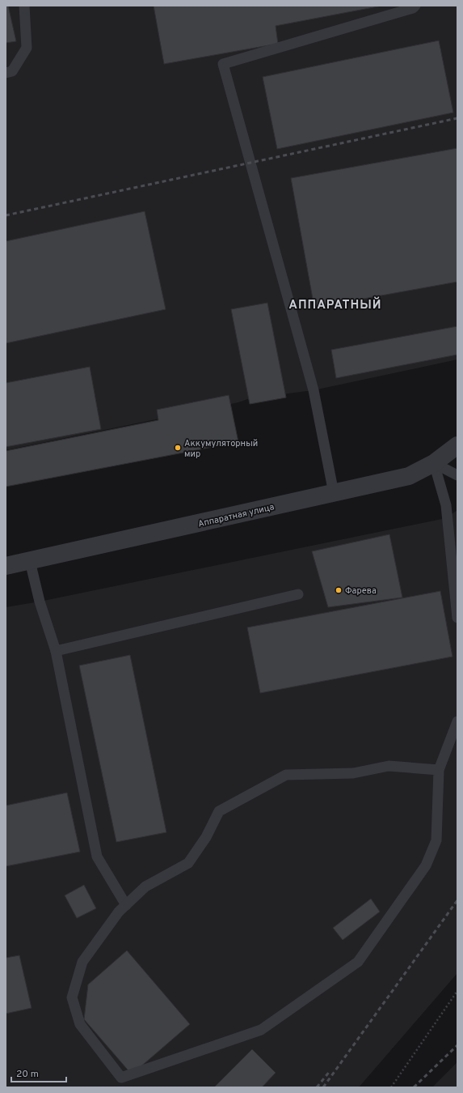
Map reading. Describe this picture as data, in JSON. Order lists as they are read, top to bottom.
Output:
{
  "streets": {
    "street": ["Аппаратная улица"]
  },
  "districts": ["АППАРАТНЫЙ"],
  "places": ["Аккумуляторный мир", "Фарева"],
  "scale_bar": "20 m"
}
